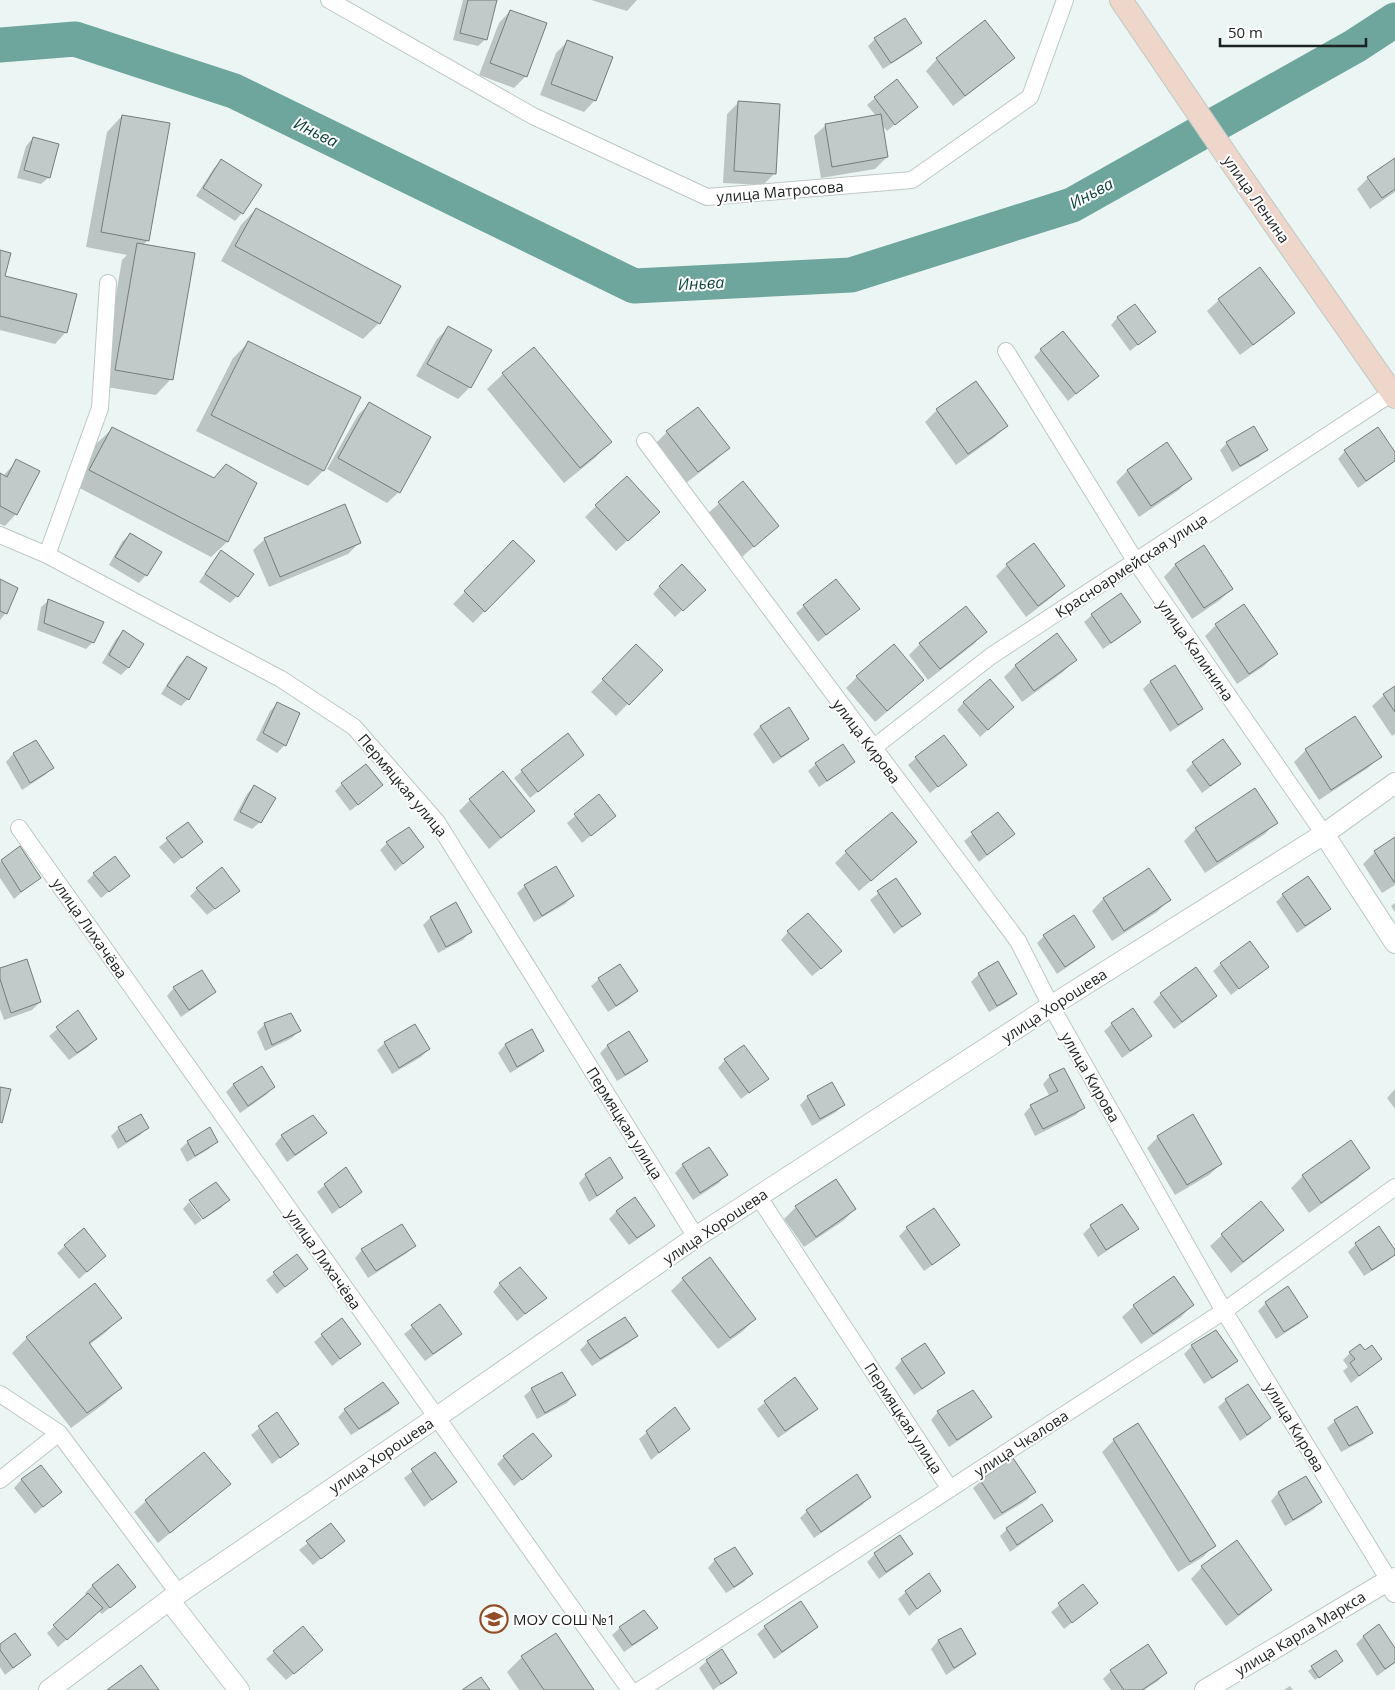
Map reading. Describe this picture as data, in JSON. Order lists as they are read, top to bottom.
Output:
{
  "streets": {
    "main road": ["улица Ленина"],
    "street": [
      "улица Матросова",
      "Красноармейская улица",
      "улица Калинина",
      "улица Кирова",
      "Пермяцкая улица",
      "улица Лихачёва",
      "улица Хорошева",
      "улица Чкалова",
      "улица Карла Маркса"
    ]
  },
  "crossings": [
    ["улица Ленина", "Красноармейская улица"],
    ["Красноармейская улица", "улица Калинина"],
    ["Красноармейская улица", "улица Кирова"],
    ["улица Калинина", "улица Хорошева"],
    ["улица Кирова", "улица Хорошева"],
    ["улица Кирова", "улица Чкалова"],
    ["улица Кирова", "улица Карла Маркса"],
    ["Пермяцкая улица", "улица Хорошева"],
    ["Пермяцкая улица", "улица Чкалова"],
    ["улица Лихачёва", "улица Хорошева"]
  ],
  "water": ["Иньва"],
  "places": {
    "school or university": ["МОУ СОШ №1"]
  },
  "scale_bar": "50 m"
}
